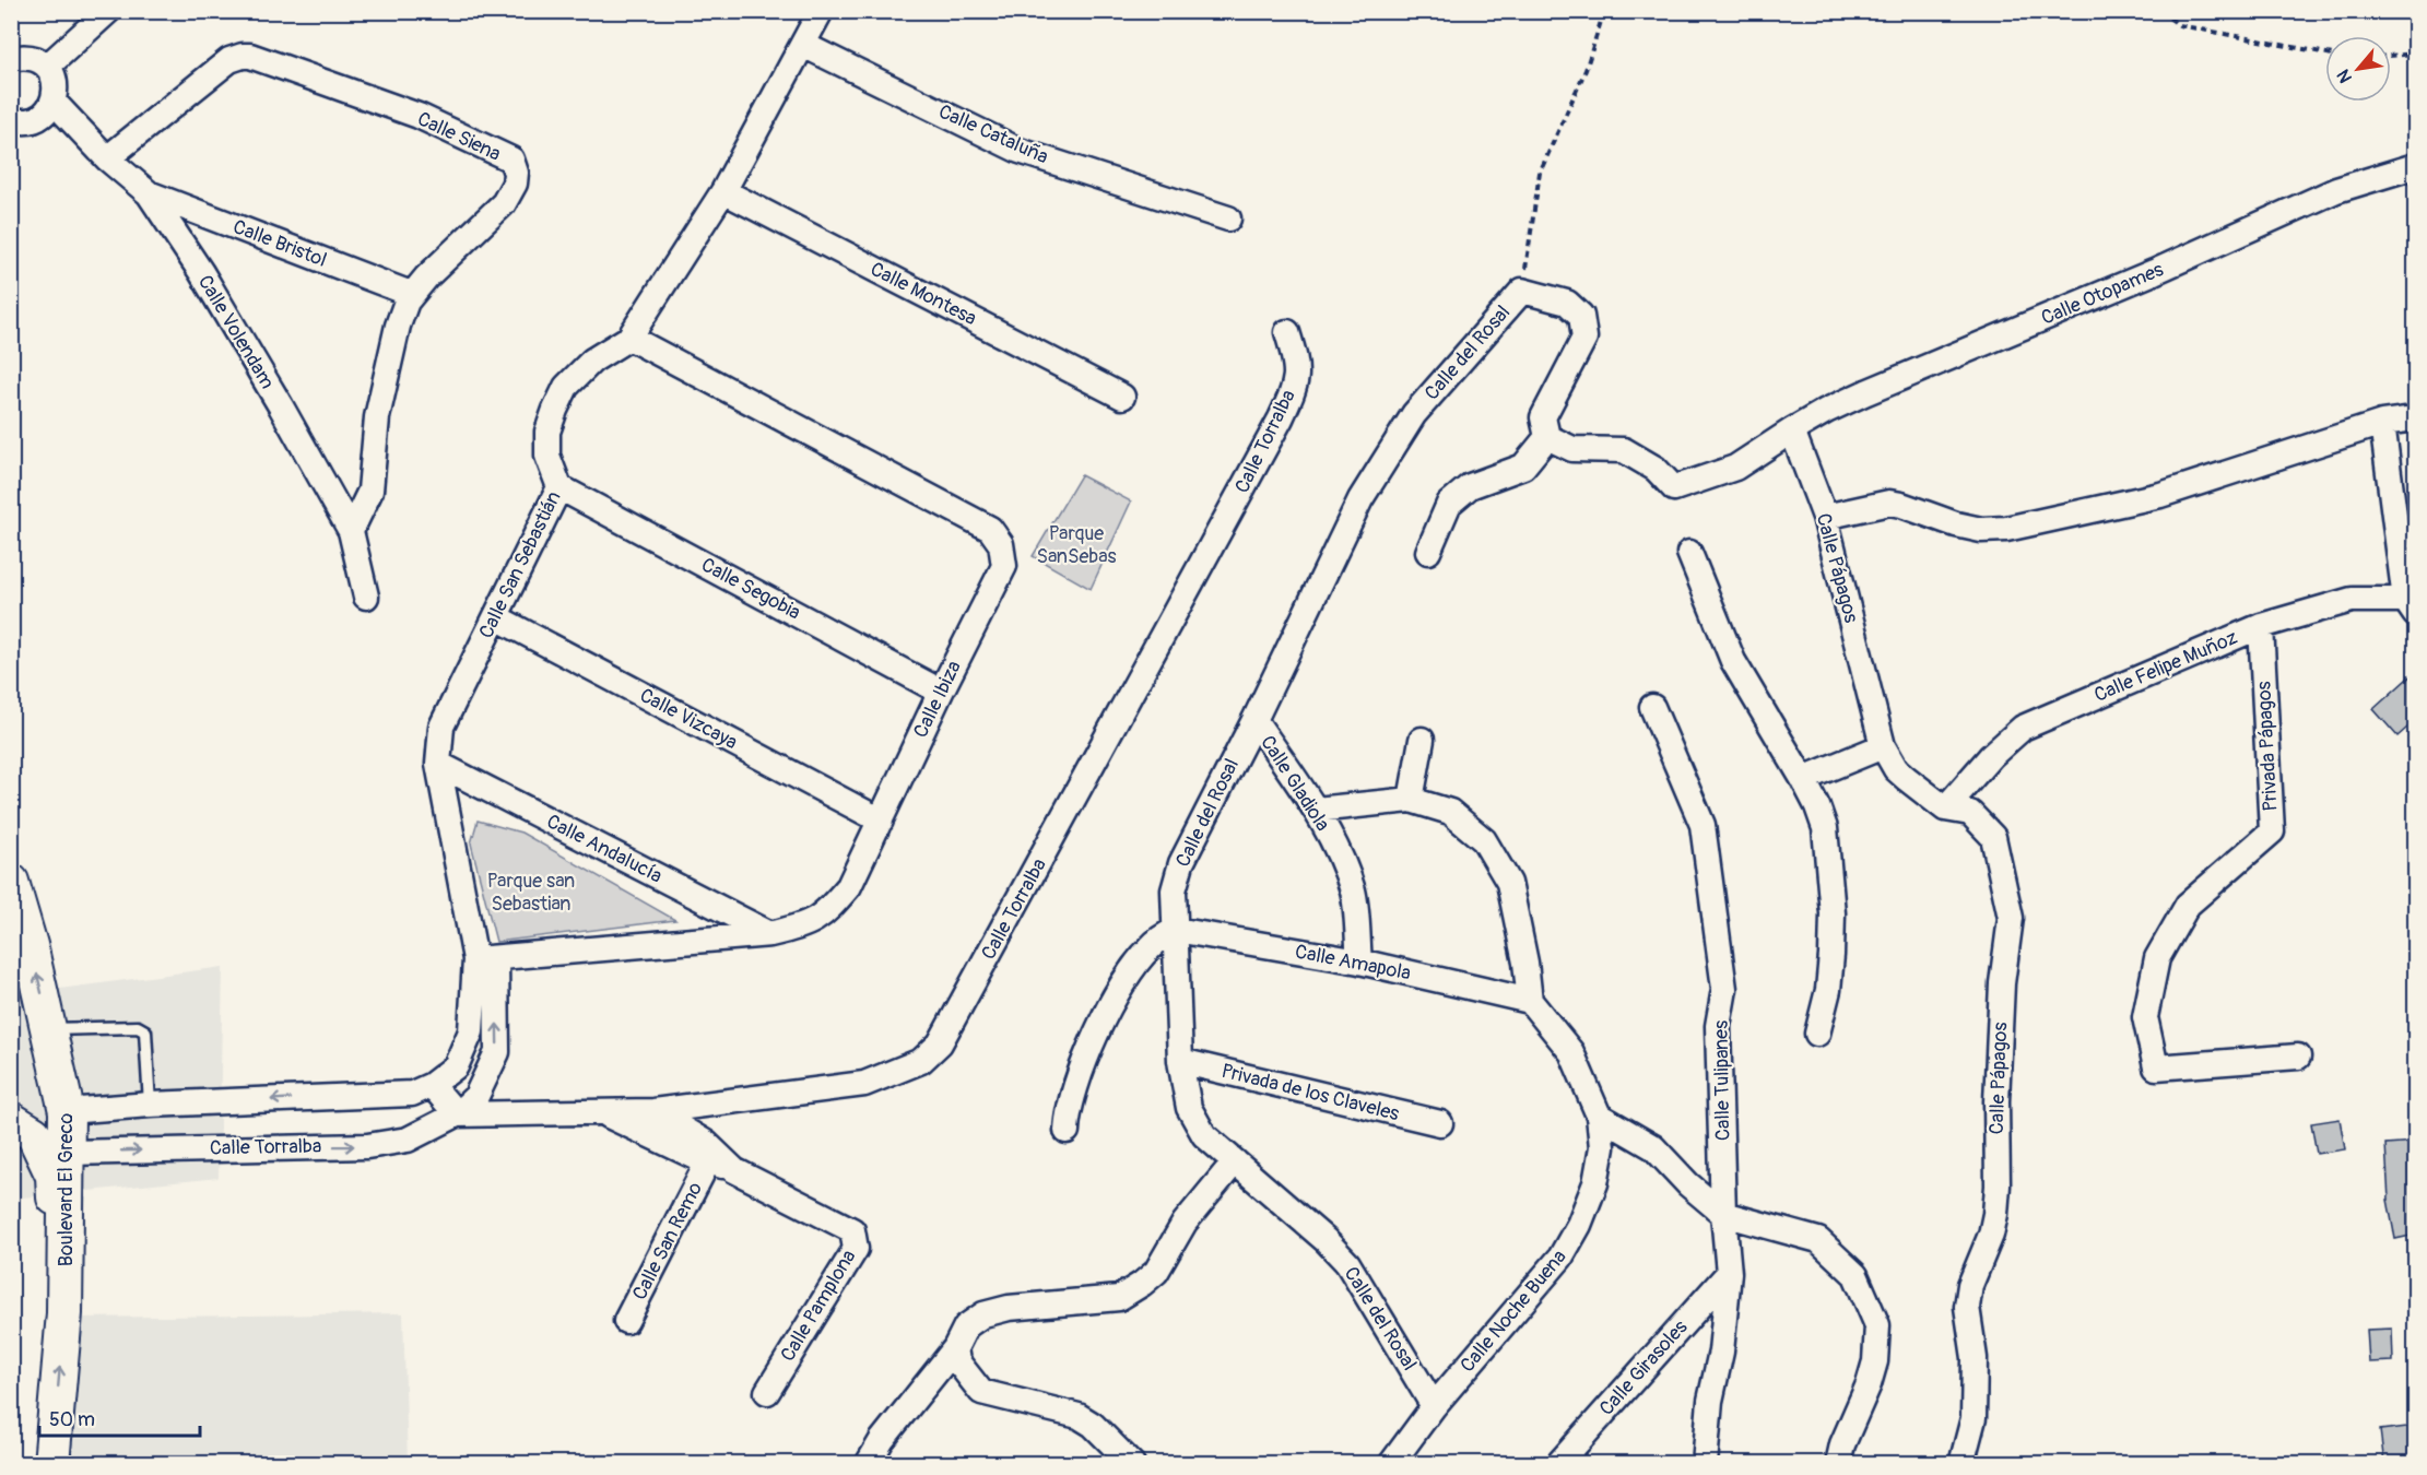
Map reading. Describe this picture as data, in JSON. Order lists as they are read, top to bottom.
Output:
{
  "streets": {
    "main road": ["Boulevard El Greco"],
    "street": [
      "Calle Cataluña",
      "Calle Siena",
      "Calle Bristol",
      "Calle Montesa",
      "Calle Otopames",
      "Calle Volendam",
      "Calle del Rosal",
      "Calle Torralba",
      "Calle San Sebastián",
      "Calle Pápagos",
      "Calle Segobia",
      "Calle Felipe Muñoz",
      "Calle Ibiza",
      "Calle Vizcaya",
      "Privada Pápagos",
      "Calle Gladiola",
      "Calle Andalucía",
      "Calle Amapola",
      "Calle Tulipanes",
      "Privada de los Claveles",
      "Calle San Remo",
      "Calle Pamplona",
      "Calle Noche Buena",
      "Calle Girasoles"
    ]
  },
  "crossings": [
    ["Calle Cataluña", "Calle San Sebastián"],
    ["Calle Siena", "Calle Bristol"],
    ["Calle Siena", "Calle Volendam"],
    ["Calle Bristol", "Calle Volendam"],
    ["Calle Montesa", "Calle San Sebastián"],
    ["Calle Otopames", "Calle Pápagos"],
    ["Calle del Rosal", "Calle Gladiola"],
    ["Calle del Rosal", "Calle Amapola"],
    ["Calle del Rosal", "Privada de los Claveles"],
    ["Calle del Rosal", "Calle Noche Buena"],
    ["Calle Torralba", "Calle San Sebastián"],
    ["Calle Torralba", "Calle Ibiza"],
    ["Calle Torralba", "Boulevard El Greco"],
    ["Calle Torralba", "Calle Pamplona"],
    ["Calle San Sebastián", "Calle Segobia"],
    ["Calle San Sebastián", "Calle Ibiza"],
    ["Calle San Sebastián", "Calle Vizcaya"],
    ["Calle San Sebastián", "Calle Andalucía"],
    ["Calle Pápagos", "Calle Felipe Muñoz"],
    ["Calle Segobia", "Calle Ibiza"],
    ["Calle Felipe Muñoz", "Privada Pápagos"],
    ["Calle Ibiza", "Calle Vizcaya"],
    ["Calle Ibiza", "Calle Andalucía"],
    ["Calle Gladiola", "Calle Amapola"],
    ["Calle Amapola", "Calle Noche Buena"],
    ["Calle Tulipanes", "Calle Girasoles"],
    ["Calle San Remo", "Calle Pamplona"]
  ],
  "one_way": ["Boulevard El Greco"],
  "parks": ["Parque SanSebas", "Parque san Sebastian"],
  "scale_bar": "50 m",
  "north": "bottom left"
}
